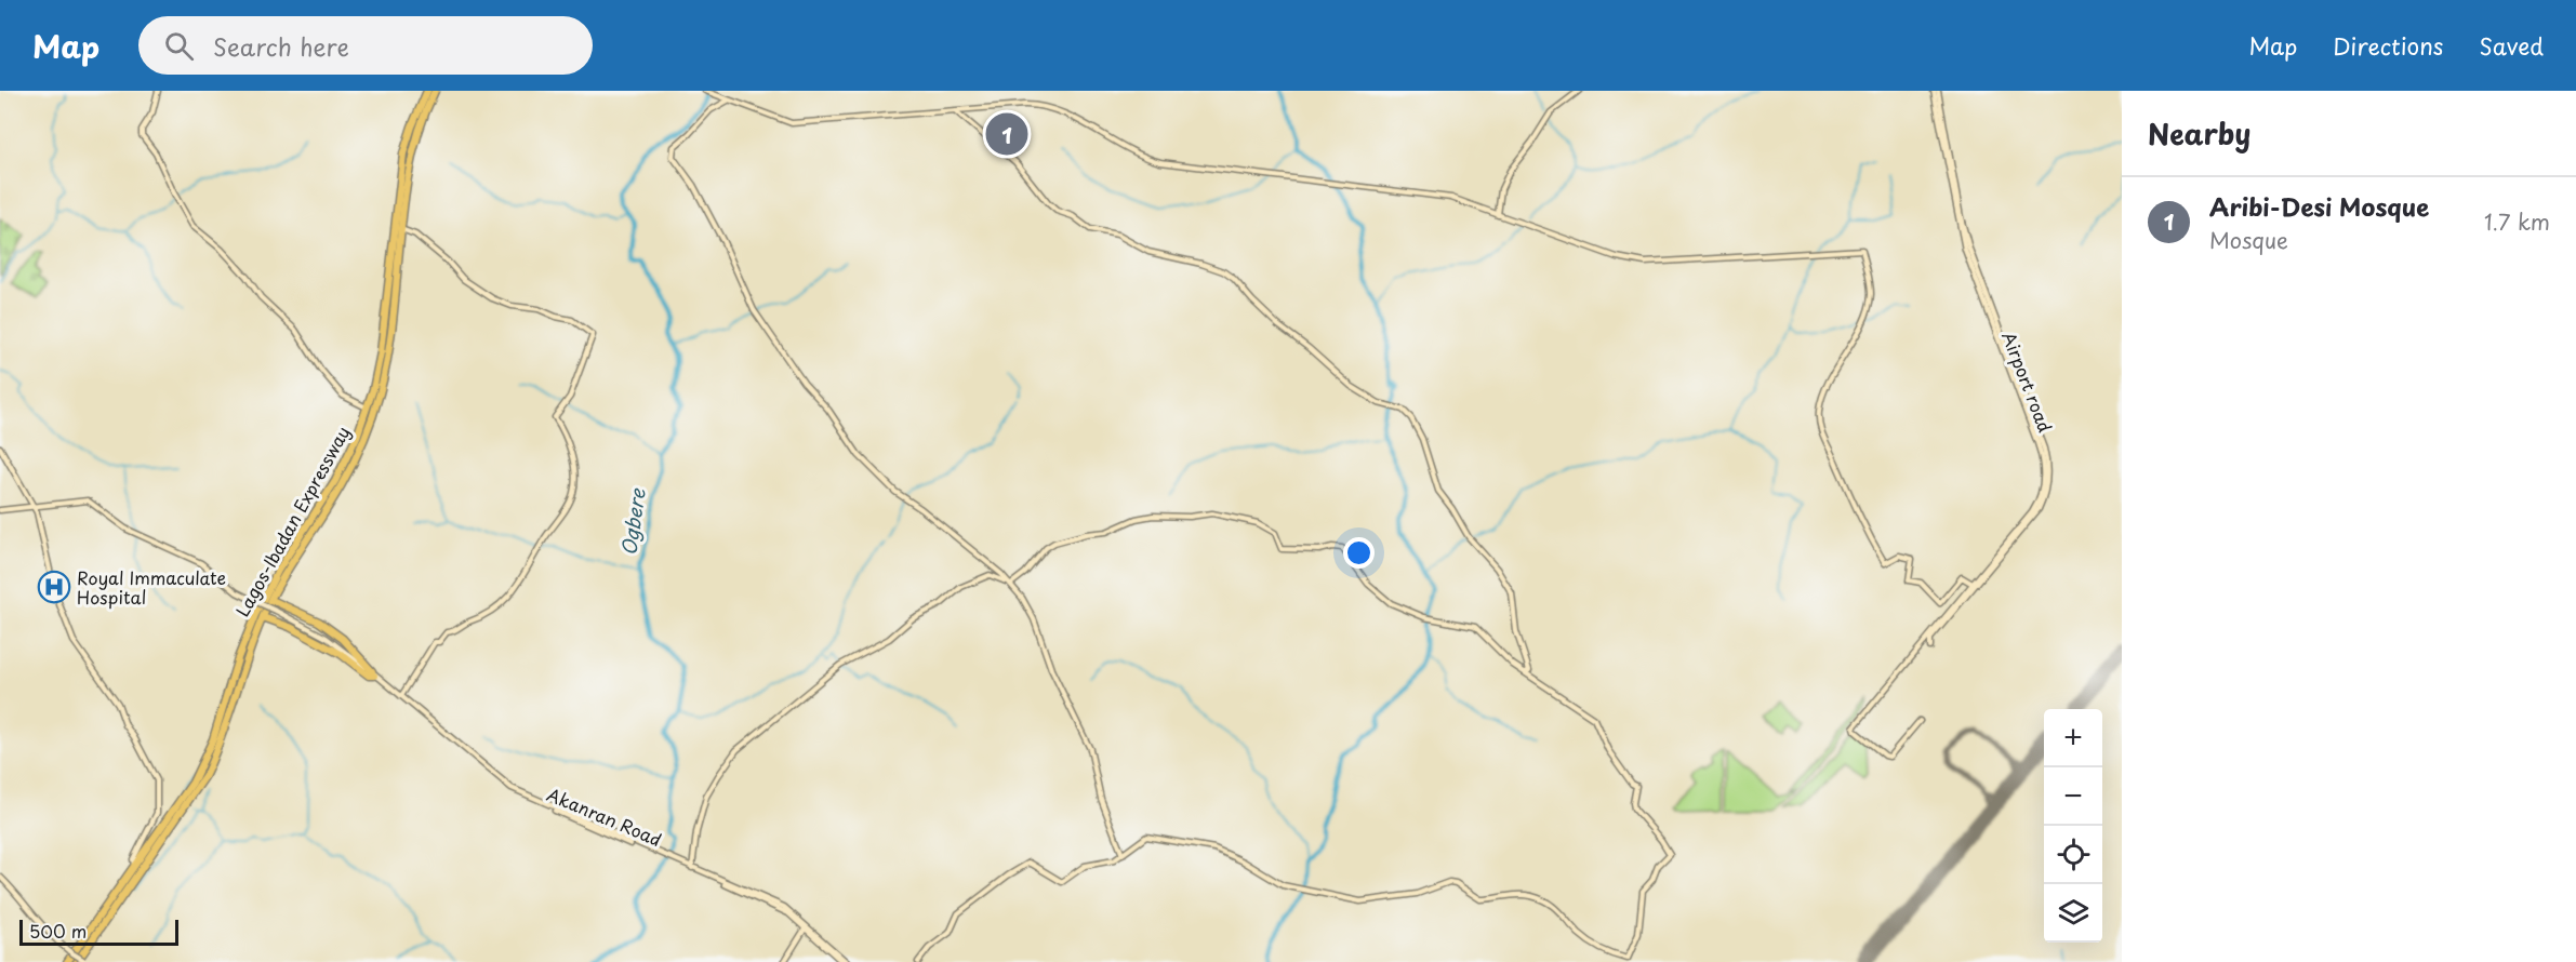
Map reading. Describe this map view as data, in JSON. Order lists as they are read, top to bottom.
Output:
{
  "streets": {
    "highway": ["Lagos-Ibadan Expressway"],
    "street": ["Airport road", "Akanran Road"]
  },
  "water": ["Ogbere"],
  "places": {
    "hospital": ["Royal Immaculate Hospital"]
  },
  "scale_bar": "500 m",
  "page": {
    "header": "Map",
    "search": "Search here",
    "nav": ["Map", "Directions", "Saved"],
    "heading": "Nearby",
    "pins": "1",
    "list": [
      {
        "mark": "1",
        "name": "Aribi-Desi Mosque",
        "note": "Mosque",
        "value": "1.7 km"
      }
    ],
    "map_buttons": ["+", "−"],
    "scale": "500 m"
  }
}
